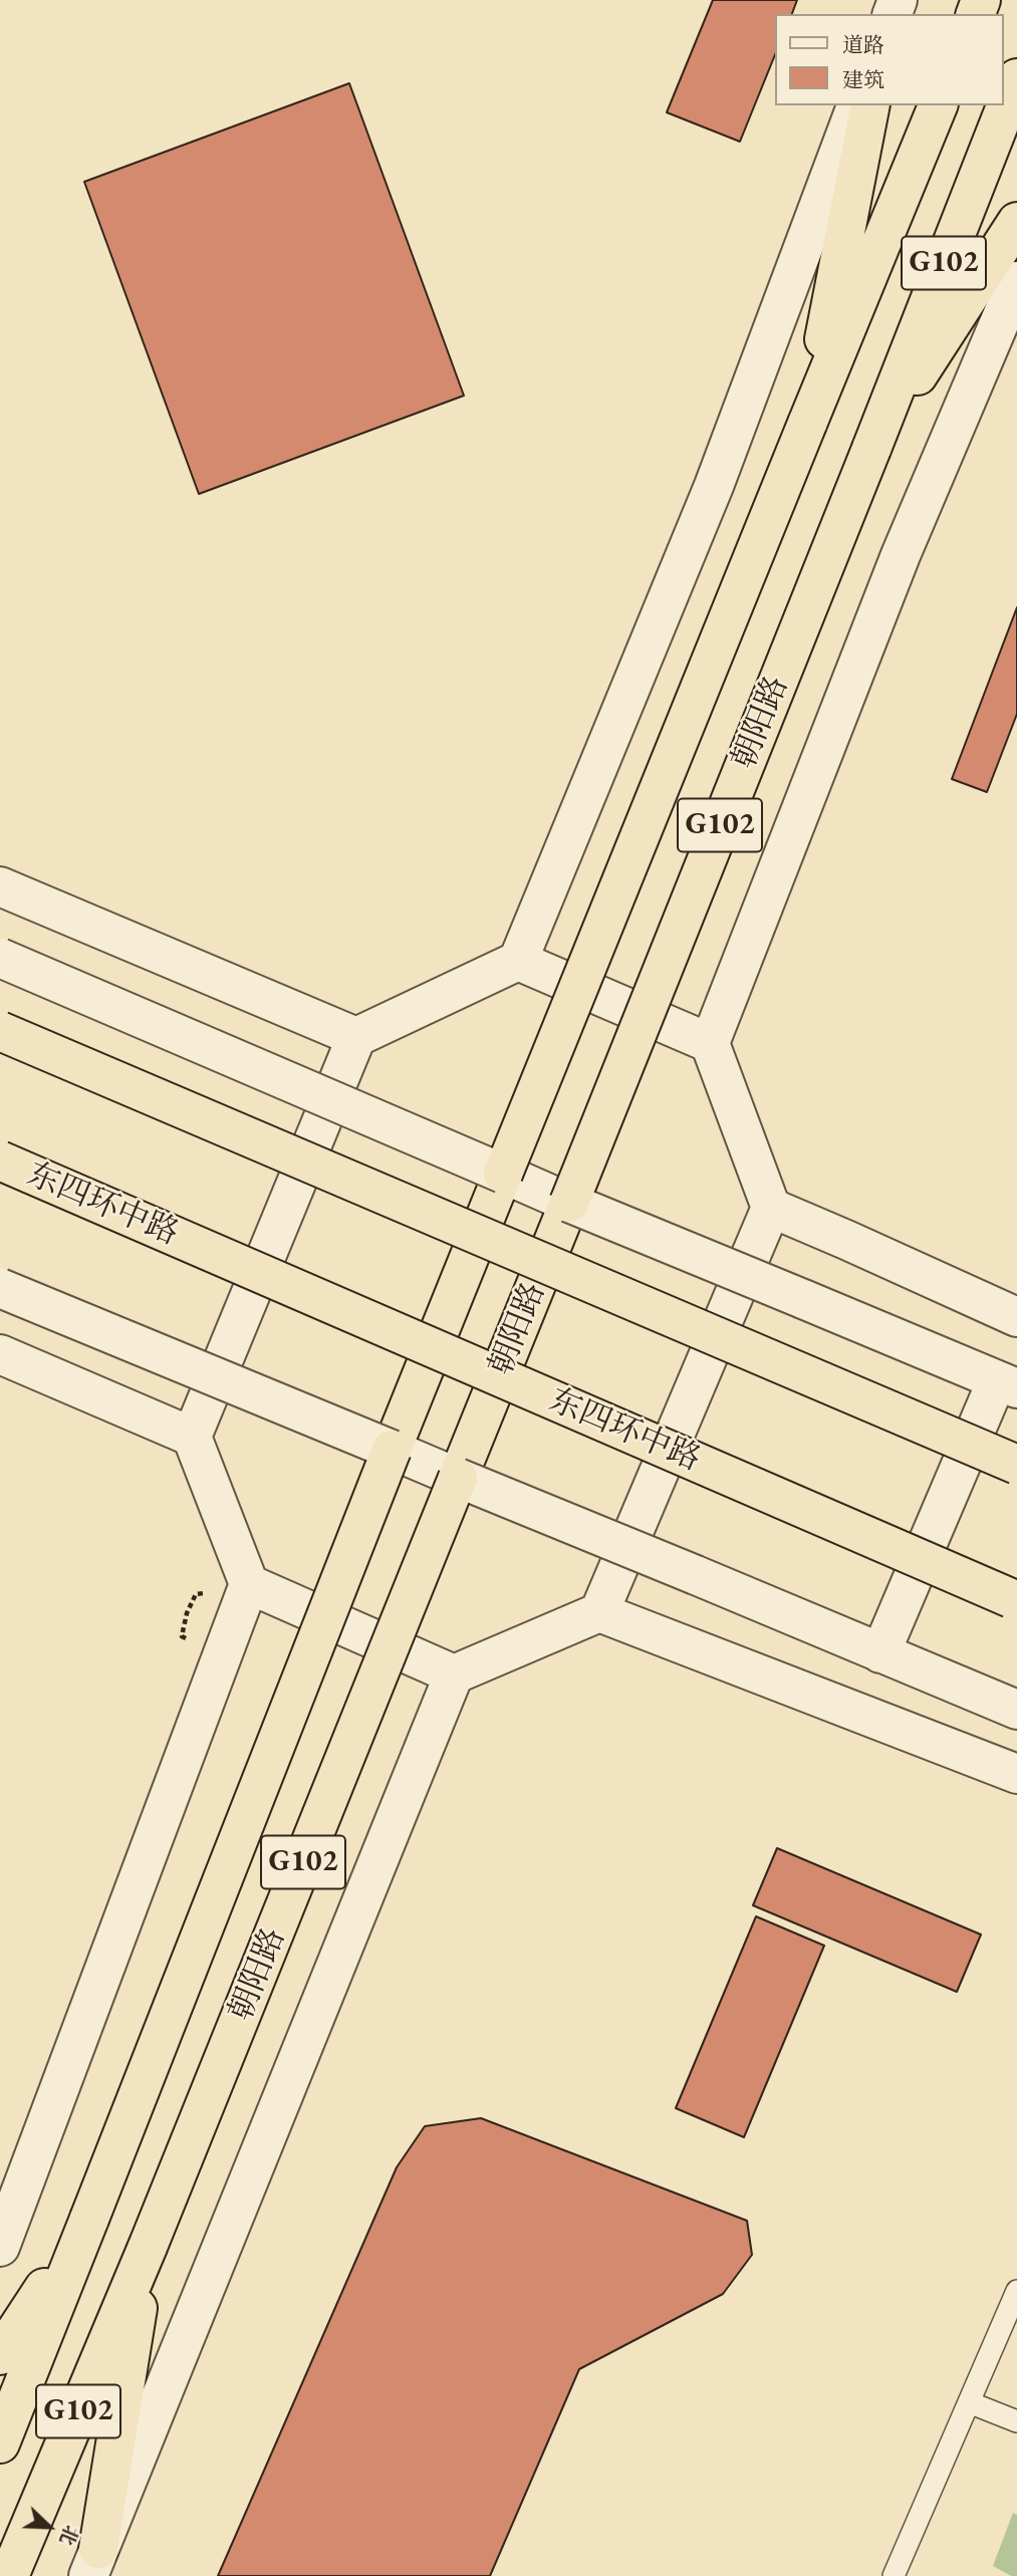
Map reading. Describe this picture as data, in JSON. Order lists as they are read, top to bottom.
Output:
{
  "streets": {
    "highway": ["G102", "朝阳路", "东四环中路"]
  },
  "legend": ["道路", "建筑"],
  "north": "bottom right"
}
